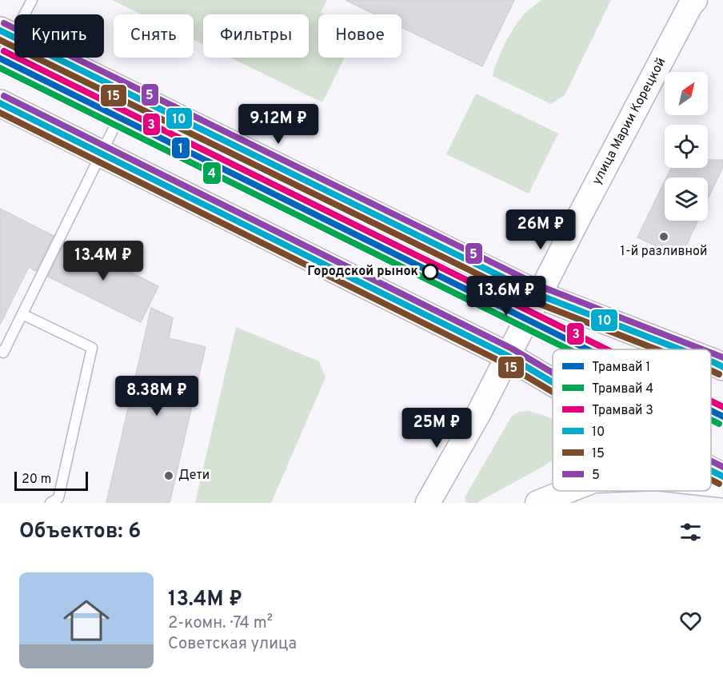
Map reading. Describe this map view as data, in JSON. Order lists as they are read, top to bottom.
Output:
{
  "streets": {
    "street": ["улица Марии Корецкой"]
  },
  "places": ["1-й разливной", "Городской рынок", "Дети"],
  "lines": [
    "transit line 5",
    "transit line 10",
    "transit line 15",
    "tram line 3",
    "tram line 1",
    "tram line 4"
  ],
  "legend": [
    "Трамвай 1",
    "Трамвай 4",
    "Трамвай 3",
    "10",
    "15",
    "5"
  ],
  "scale_bar": "20 m",
  "north": "top right",
  "page": {
    "chip": [
      "Купить",
      "Снять",
      "Фильтры",
      "Новое"
    ],
    "price": [
      "9.12M ₽",
      "26M ₽",
      "13.4M ₽",
      "13.6M ₽",
      "8.38M ₽",
      "25M ₽"
    ],
    "scale": "20 m",
    "heading": "Объектов: 6",
    "list": [
      {
        "name": "13.4M ₽",
        "note": "2-комн. · 74 m² · Советская улица"
      }
    ]
  }
}
